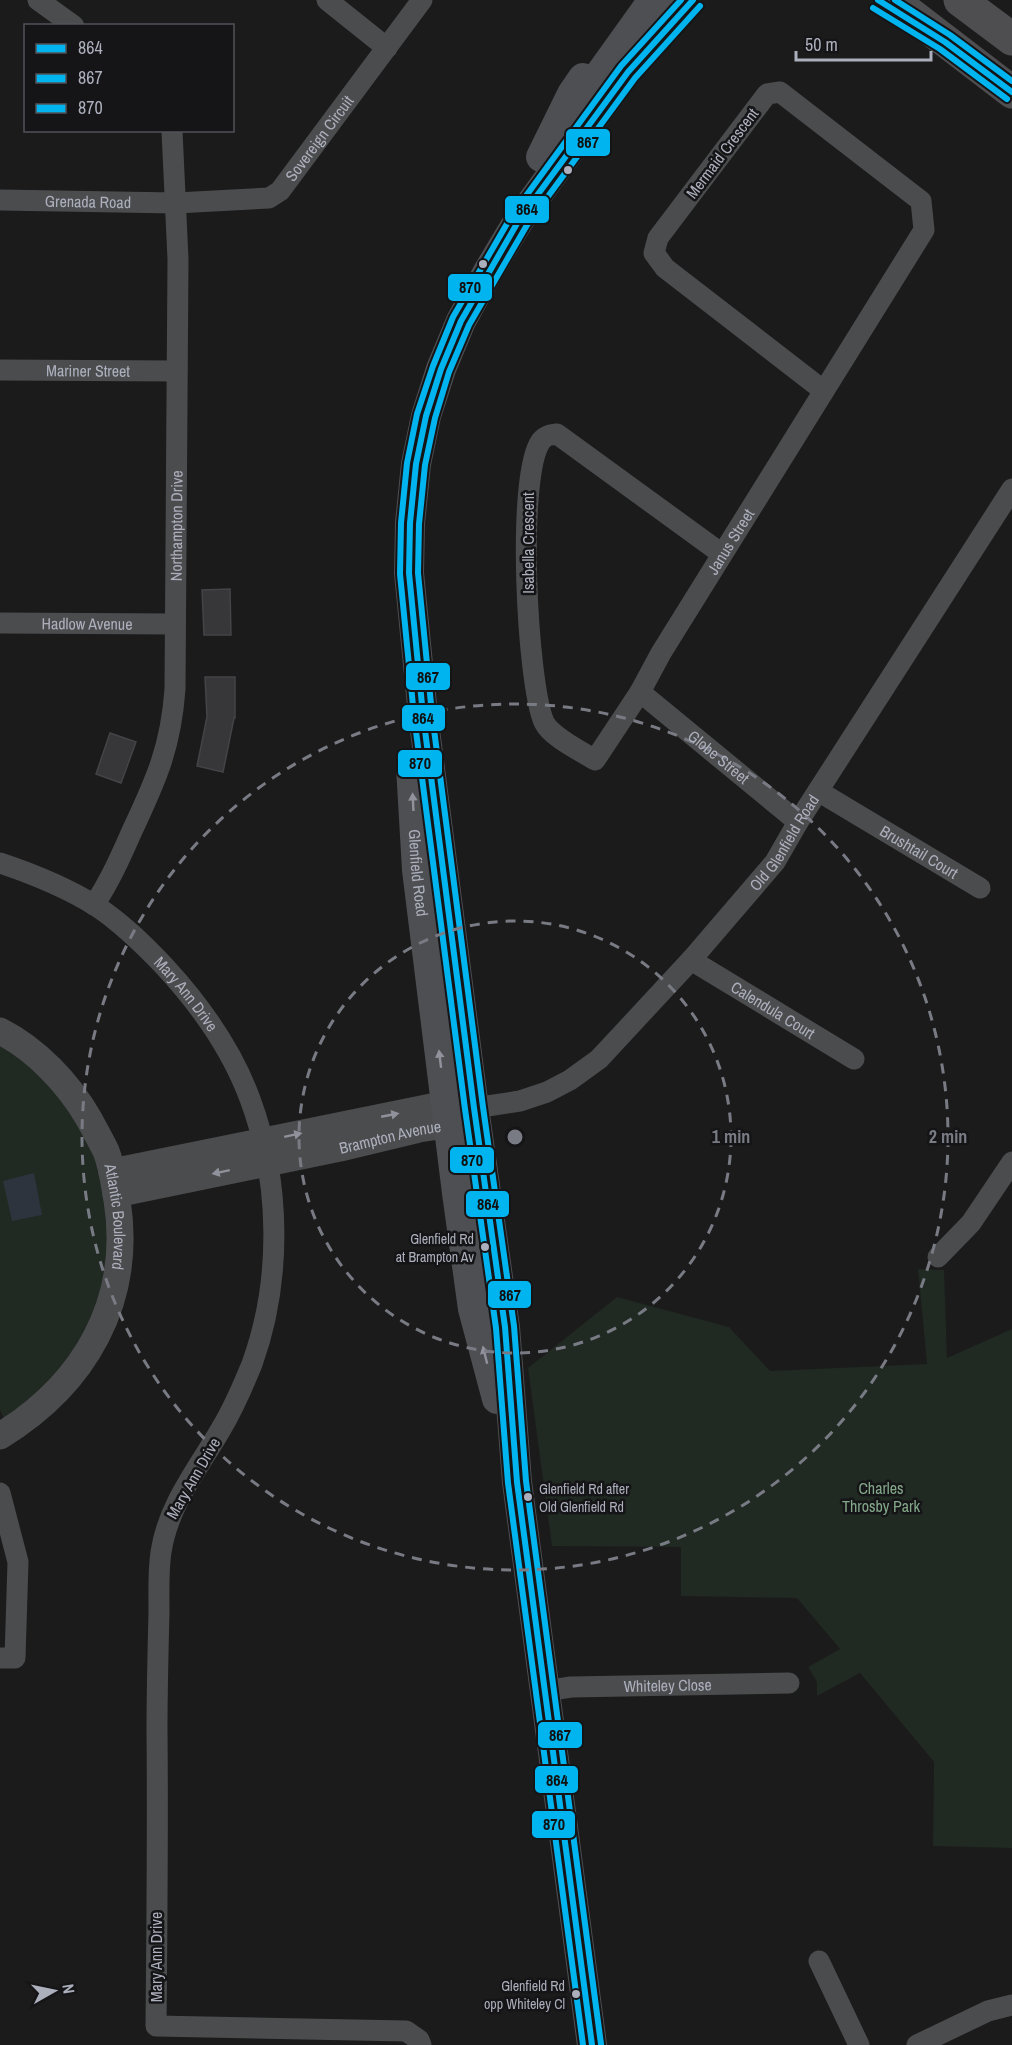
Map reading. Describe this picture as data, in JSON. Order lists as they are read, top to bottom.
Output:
{
  "streets": {
    "main road": ["Glenfield Road"],
    "street": [
      "Sovereign Circuit",
      "Mermaid Crescent",
      "Grenada Road",
      "Mariner Street",
      "Northampton Drive",
      "Janus Street",
      "Isabella Crescent",
      "Hadlow Avenue",
      "Globe Street",
      "Old Glenfield Road",
      "Brushtail Court",
      "Mary Ann Drive",
      "Calendula Court",
      "Brampton Avenue",
      "Atlantic Boulevard",
      "Whiteley Close"
    ]
  },
  "crossings": [
    ["Sovereign Circuit", "Grenada Road"],
    ["Sovereign Circuit", "Northampton Drive"],
    ["Mermaid Crescent", "Janus Street"],
    ["Grenada Road", "Northampton Drive"],
    ["Mariner Street", "Northampton Drive"],
    ["Northampton Drive", "Hadlow Avenue"],
    ["Northampton Drive", "Mary Ann Drive"],
    ["Janus Street", "Isabella Crescent"],
    ["Janus Street", "Globe Street"],
    ["Isabella Crescent", "Globe Street"],
    ["Globe Street", "Old Glenfield Road"],
    ["Old Glenfield Road", "Brushtail Court"],
    ["Old Glenfield Road", "Glenfield Road"],
    ["Old Glenfield Road", "Calendula Court"],
    ["Old Glenfield Road", "Brampton Avenue"],
    ["Glenfield Road", "Brampton Avenue"],
    ["Glenfield Road", "Whiteley Close"],
    ["Mary Ann Drive", "Brampton Avenue"],
    ["Brampton Avenue", "Atlantic Boulevard"]
  ],
  "parks": ["Charles Throsby Park"],
  "places": ["Glenfield Rd at Brampton Av", "Glenfield Rd after Old Glenfield Rd", "Glenfield Rd opp Whiteley Cl"],
  "lines": ["transit line 864", "transit line 870", "transit line 867"],
  "legend": ["864", "867", "870"],
  "scale_bar": "50 m",
  "north": "right",
  "rings": ["1 min", "2 min"]
}
